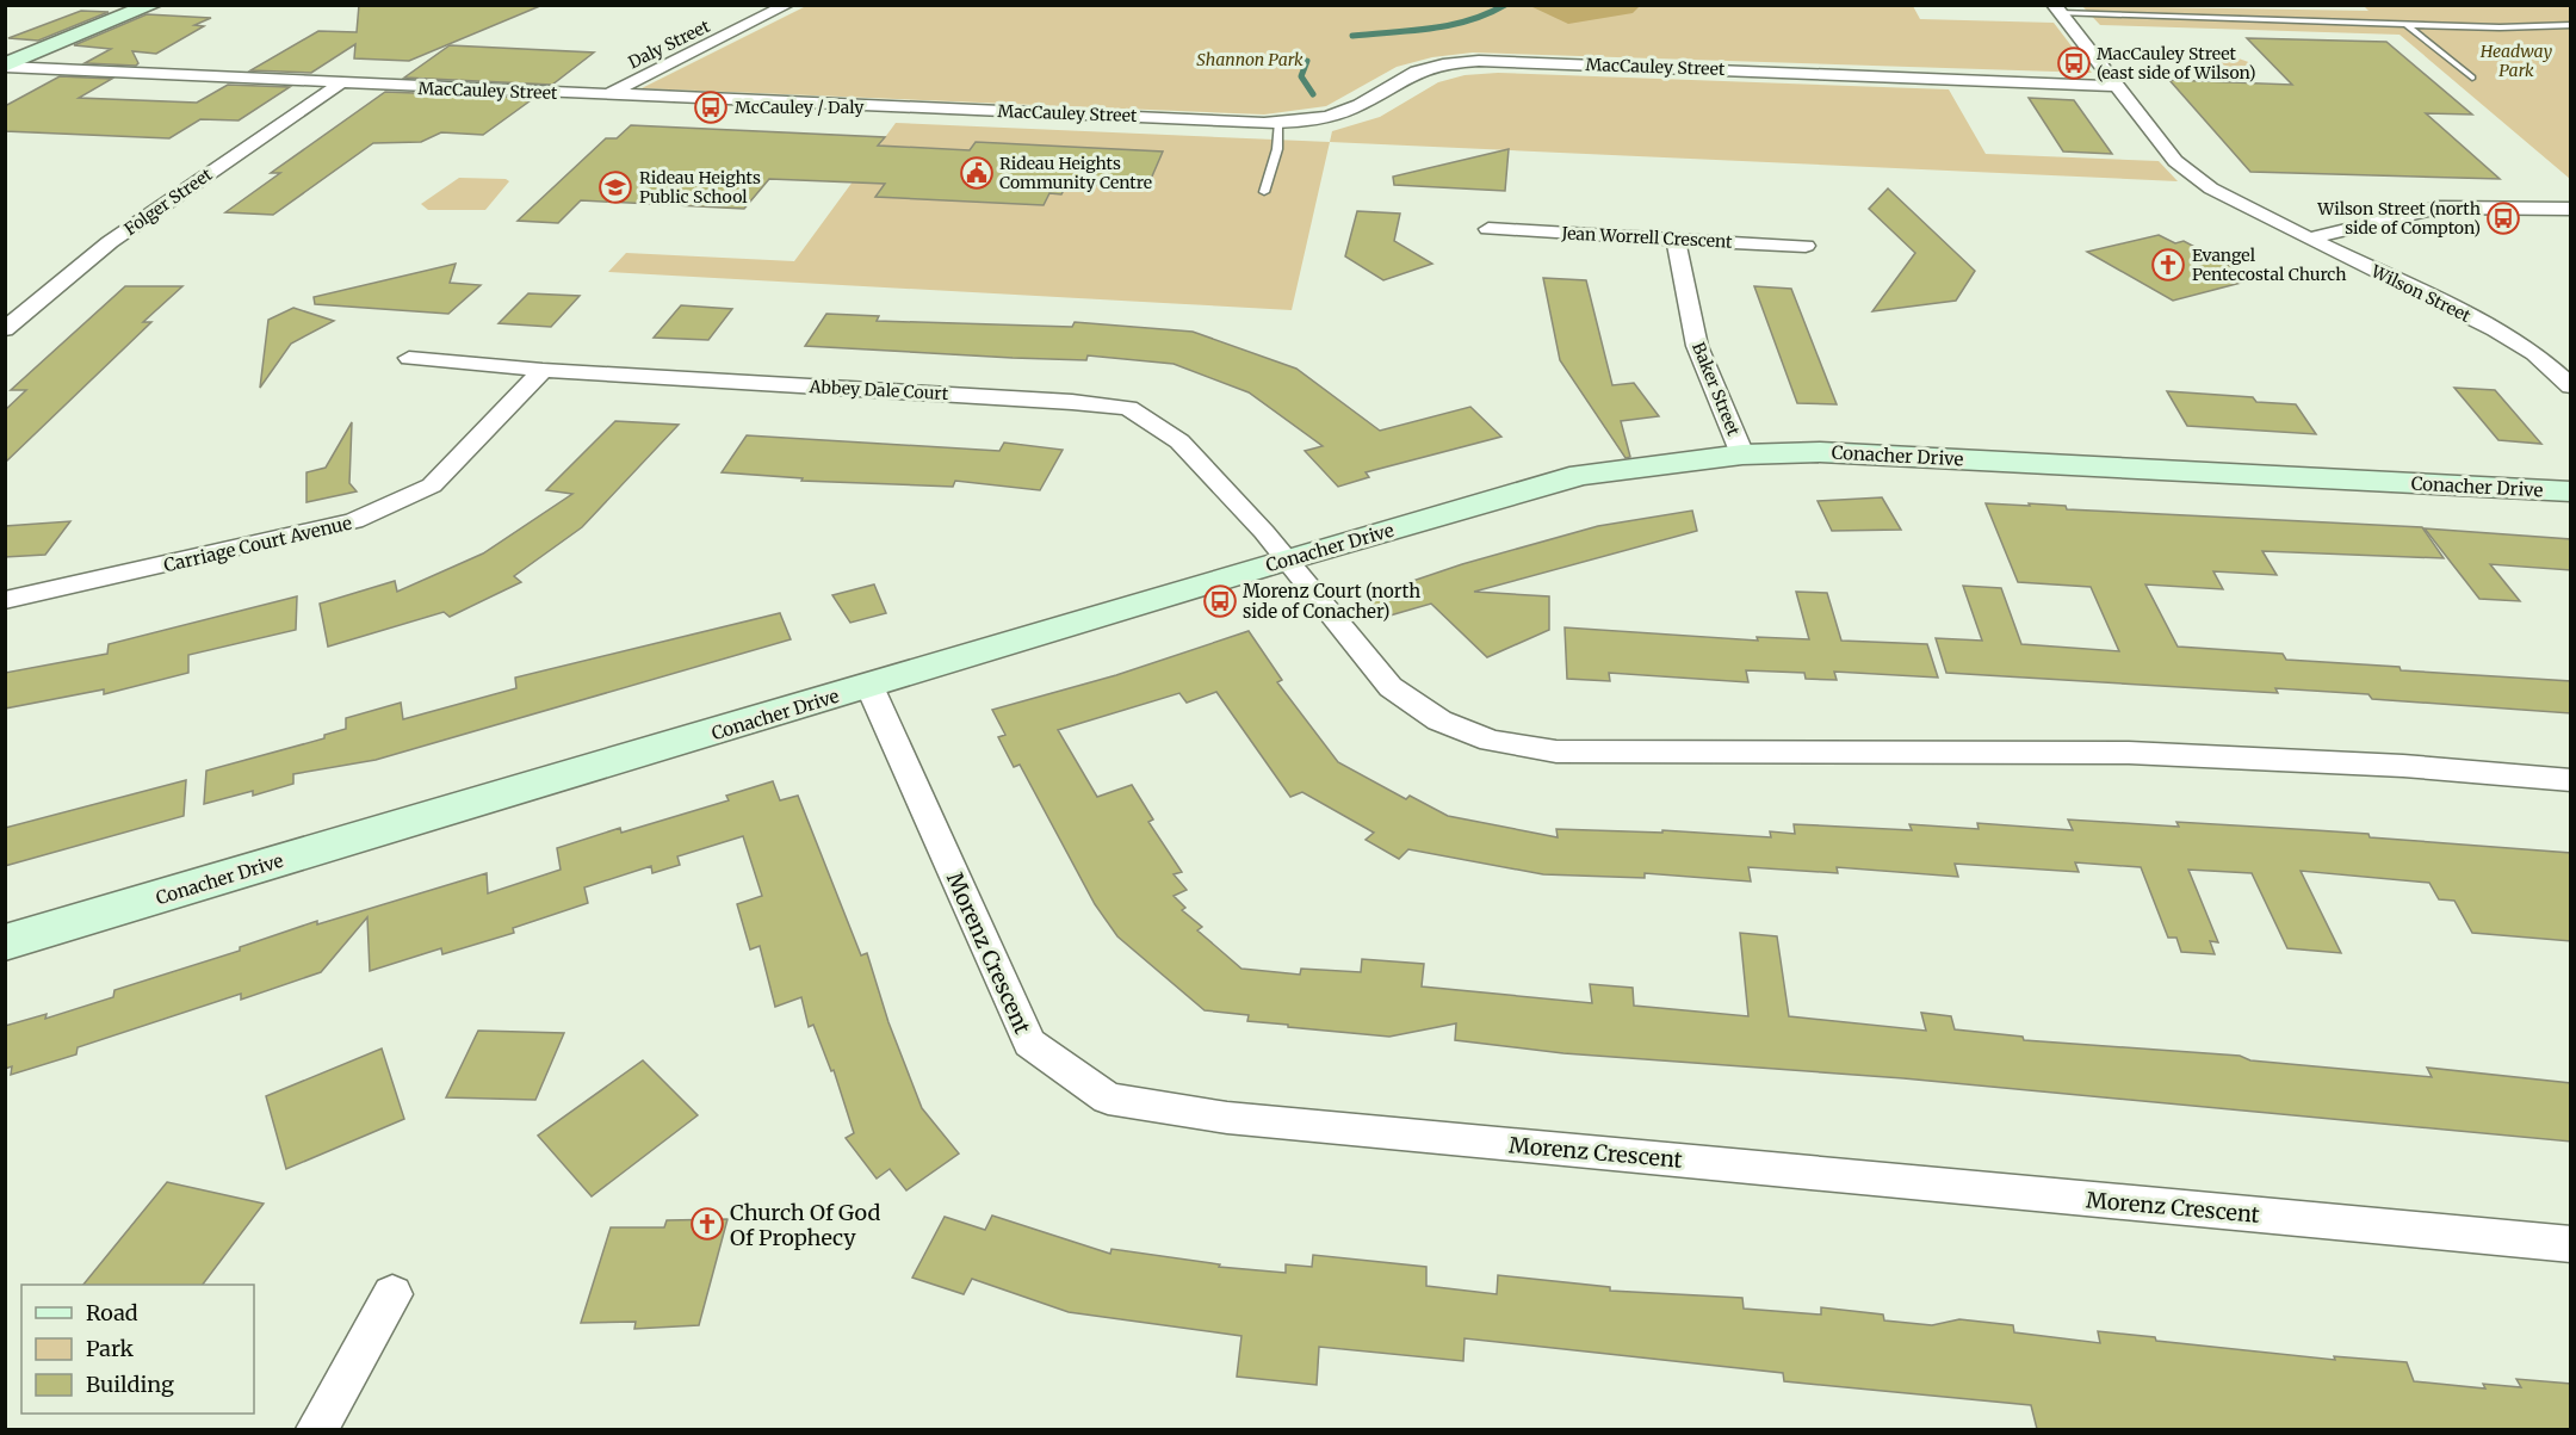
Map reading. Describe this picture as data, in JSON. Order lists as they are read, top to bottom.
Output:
{
  "streets": {
    "street": [
      "Daly Street",
      "MacCauley Street",
      "Folger Street",
      "Jean Worrell Crescent",
      "Wilson Street",
      "Baker Street",
      "Abbey Dale Court",
      "Conacher Drive",
      "Carriage Court Avenue",
      "Morenz Crescent"
    ]
  },
  "crossings": [
    ["Daly Street", "MacCauley Street"],
    ["MacCauley Street", "Folger Street"],
    ["MacCauley Street", "Wilson Street"],
    ["Jean Worrell Crescent", "Baker Street"],
    ["Baker Street", "Conacher Drive"],
    ["Abbey Dale Court", "Conacher Drive"],
    ["Abbey Dale Court", "Carriage Court Avenue"],
    ["Conacher Drive", "Morenz Crescent"]
  ],
  "parks": ["Headway Park", "Shannon Park"],
  "places": {
    "bus stop": [
      "MacCauley Street (east side of Wilson)",
      "McCauley / Daly",
      "Wilson Street (north side of Compton)",
      "Morenz Court (north side of Conacher)"
    ],
    "public building": ["Rideau Heights Community Centre"],
    "school or university": ["Rideau Heights Public School"],
    "church": ["Evangel Pentecostal Church", "Church Of God Of Prophecy"]
  },
  "legend": ["Road", "Park", "Building"]
}
